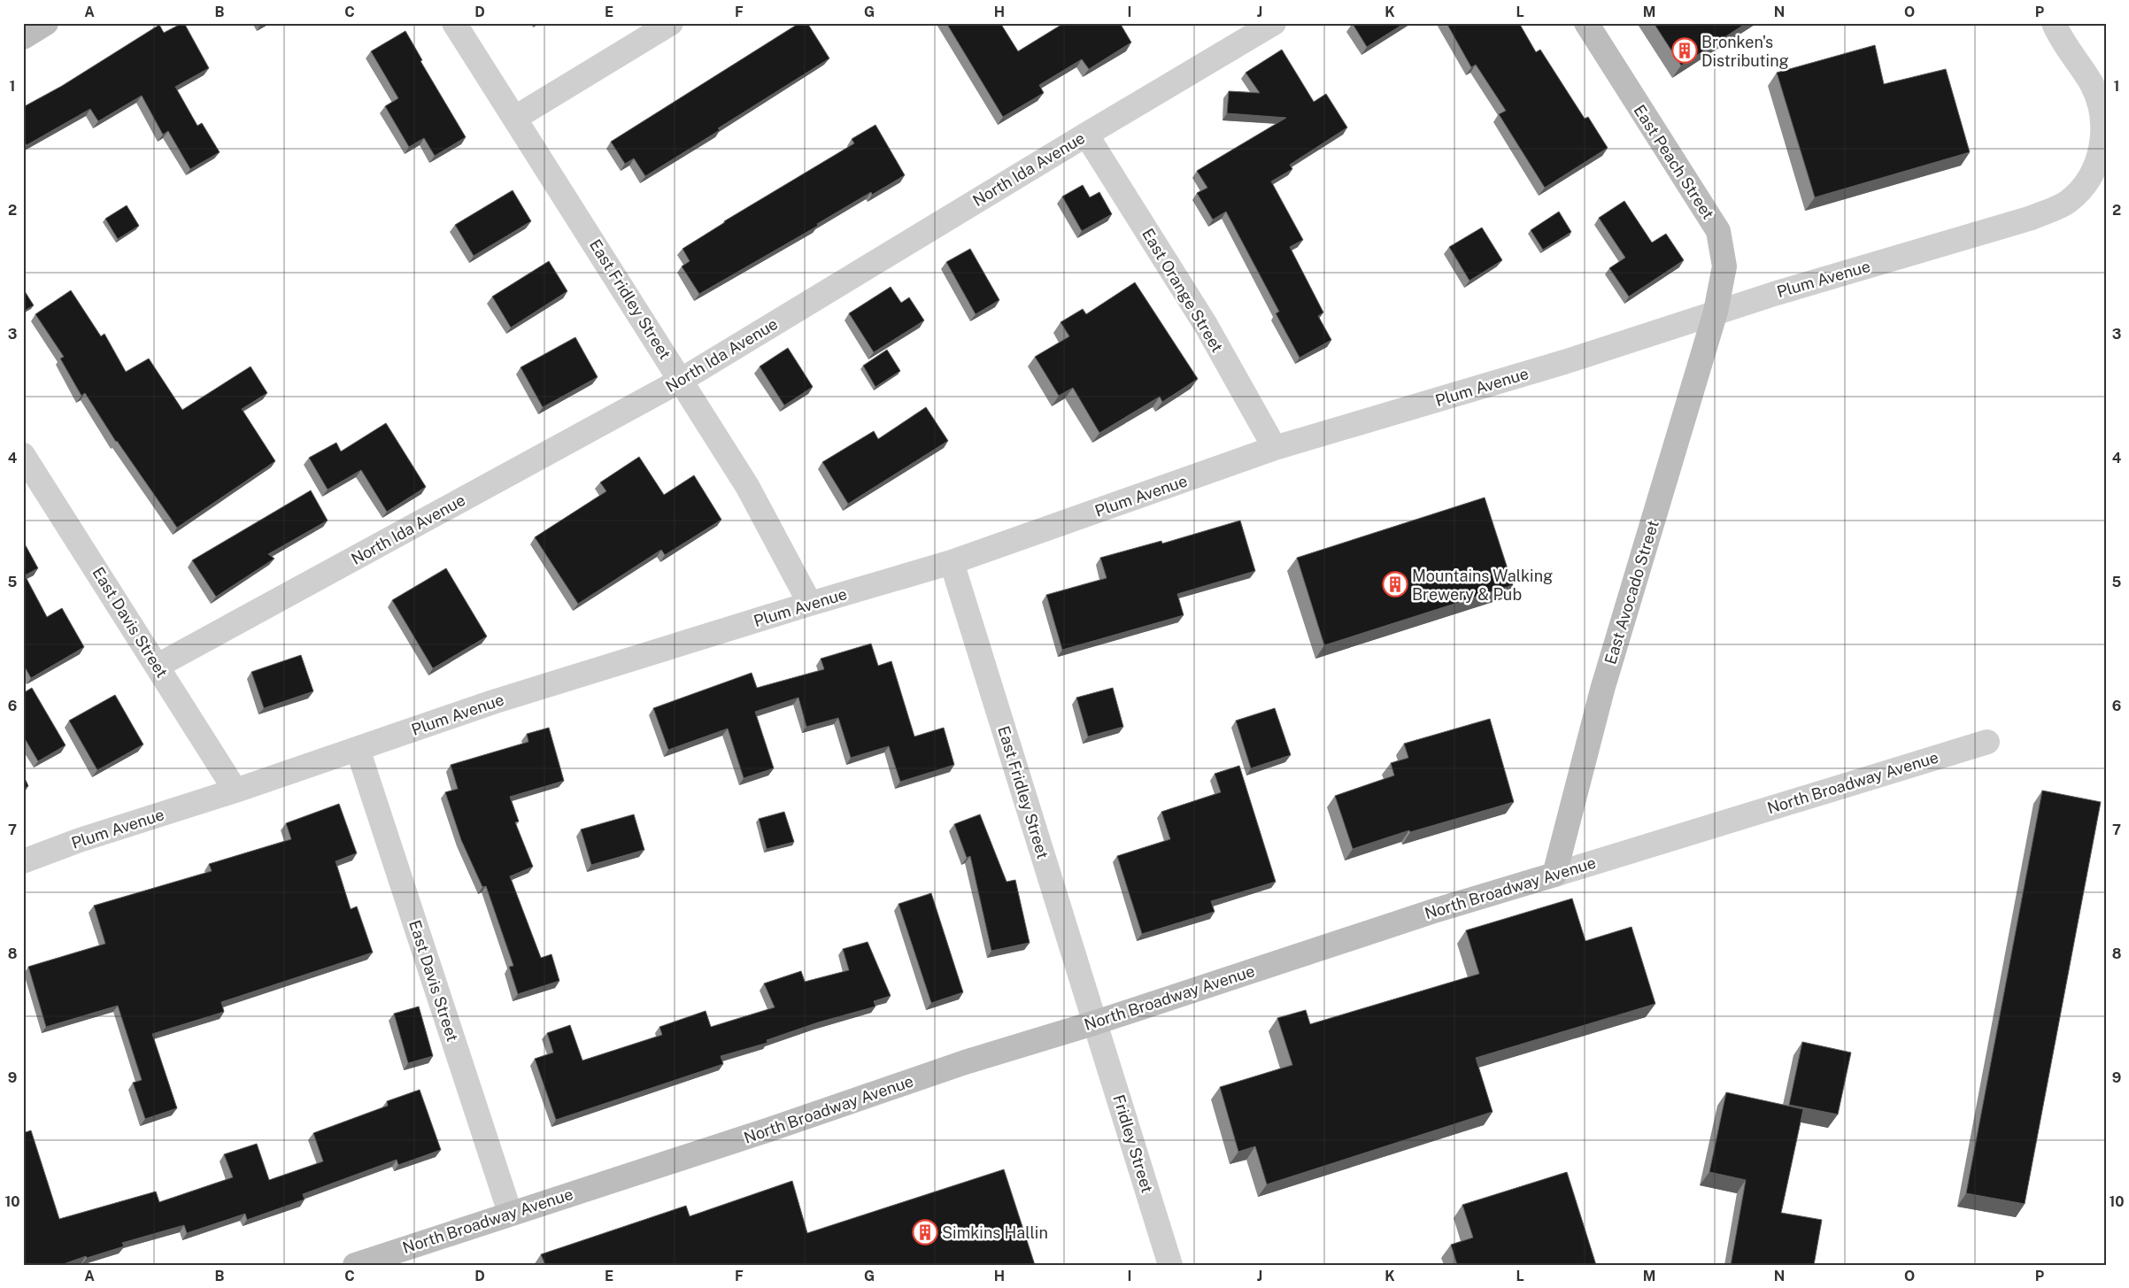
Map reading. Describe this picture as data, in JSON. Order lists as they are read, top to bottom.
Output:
{
  "streets": {
    "street": [
      "East Peach Street",
      "North Ida Avenue",
      "Plum Avenue",
      "East Orange Street",
      "East Fridley Street",
      "East Avocado Street",
      "East Davis Street",
      "North Broadway Avenue",
      "Fridley Street"
    ]
  },
  "crossings": [
    ["East Peach Street", "Plum Avenue"],
    ["East Peach Street", "East Avocado Street"],
    ["North Ida Avenue", "East Orange Street"],
    ["North Ida Avenue", "East Fridley Street"],
    ["North Ida Avenue", "East Davis Street"],
    ["Plum Avenue", "East Orange Street"],
    ["Plum Avenue", "East Fridley Street"],
    ["Plum Avenue", "East Avocado Street"],
    ["Plum Avenue", "East Davis Street"],
    ["East Fridley Street", "North Broadway Avenue"],
    ["East Fridley Street", "Fridley Street"],
    ["East Avocado Street", "North Broadway Avenue"],
    ["East Davis Street", "North Broadway Avenue"],
    ["North Broadway Avenue", "Fridley Street"]
  ],
  "places": {
    "building": ["Bronken's Distributing", "Mountains Walking Brewery & Pub", "Simkins Hallin"]
  },
  "grid": {
    "columns": [
      "A",
      "B",
      "C",
      "D",
      "E",
      "F",
      "G",
      "H",
      "I",
      "J",
      "K",
      "L",
      "M",
      "N",
      "O",
      "P"
    ],
    "rows": [
      "1",
      "2",
      "3",
      "4",
      "5",
      "6",
      "7",
      "8",
      "9",
      "10"
    ]
  }
}
